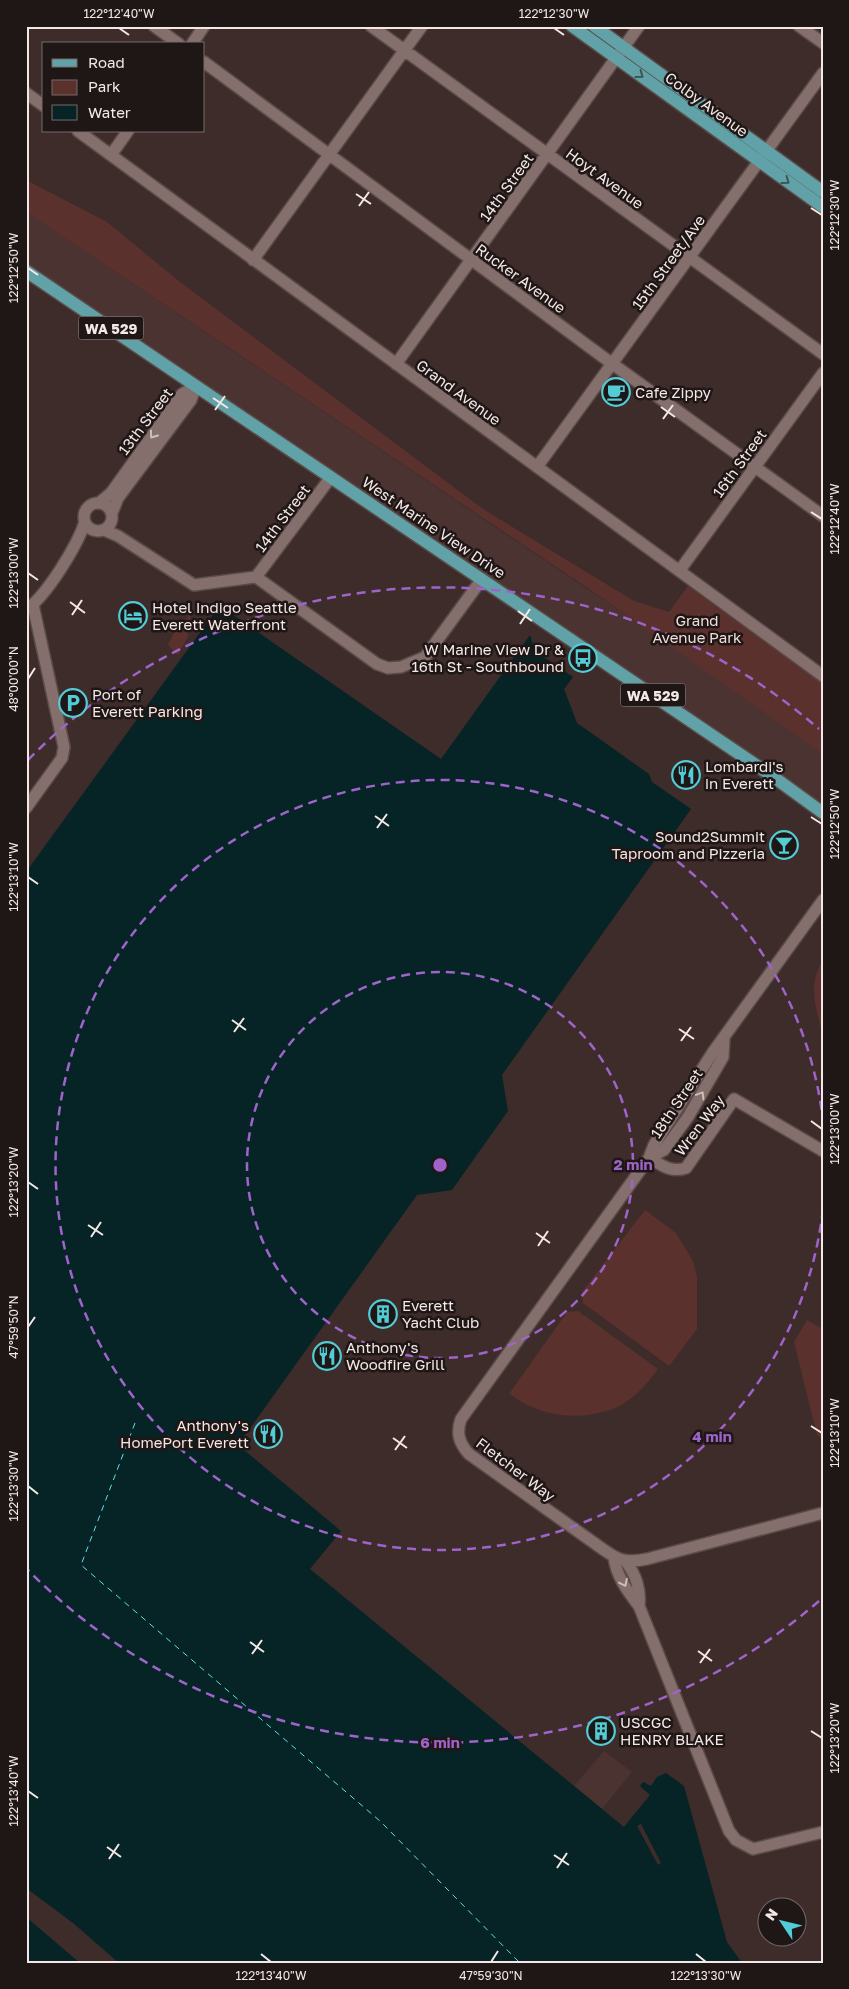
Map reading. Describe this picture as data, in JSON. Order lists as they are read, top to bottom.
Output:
{
  "streets": {
    "main road": ["Colby Avenue", "WA 529", "West Marine View Drive"],
    "street": [
      "Hoyt Avenue",
      "14th Street",
      "15th Street/Ave",
      "Rucker Avenue",
      "Grand Avenue",
      "13th Street",
      "16th Street",
      "18th Street",
      "Wren Way",
      "Fletcher Way"
    ]
  },
  "crossings": [
    ["Colby Avenue", "14th Street"],
    ["Colby Avenue", "15th Street/Ave"],
    ["Hoyt Avenue", "14th Street"],
    ["Hoyt Avenue", "15th Street/Ave"],
    ["14th Street", "Rucker Avenue"],
    ["14th Street", "Grand Avenue"],
    ["14th Street", "West Marine View Drive"],
    ["15th Street/Ave", "Rucker Avenue"],
    ["15th Street/Ave", "Grand Avenue"],
    ["Rucker Avenue", "16th Street"],
    ["Grand Avenue", "16th Street"],
    ["13th Street", "West Marine View Drive"],
    ["18th Street", "Wren Way"],
    ["18th Street", "Fletcher Way"],
    ["Wren Way", "Fletcher Way"]
  ],
  "parks": ["Grand Avenue Park"],
  "places": {
    "cafe": ["Cafe Zippy"],
    "hotel": ["Hotel Indigo Seattle Everett Waterfront"],
    "bus stop": ["W Marine View Dr & 16th St - Southbound"],
    "parking": ["Port of Everett Parking"],
    "restaurant": ["Lombardi's in Everett", "Anthony's Woodfire Grill", "Anthony's HomePort Everett"],
    "bar": ["Sound2Summit Taproom and Pizzeria"],
    "building": ["Everett Yacht Club", "USCGC HENRY BLAKE"]
  },
  "legend": ["Road", "Park", "Water"],
  "north": "top left",
  "coordinates": [
    "122°12'40\"W",
    "122°12'30\"W",
    "122°12'50\"W",
    "122°13'00\"W",
    "48°00'00\"N",
    "122°13'10\"W",
    "122°13'20\"W",
    "47°59'50\"N",
    "122°13'30\"W",
    "122°13'40\"W",
    "47°59'30\"N"
  ],
  "rings": ["2 min", "4 min", "6 min"]
}
